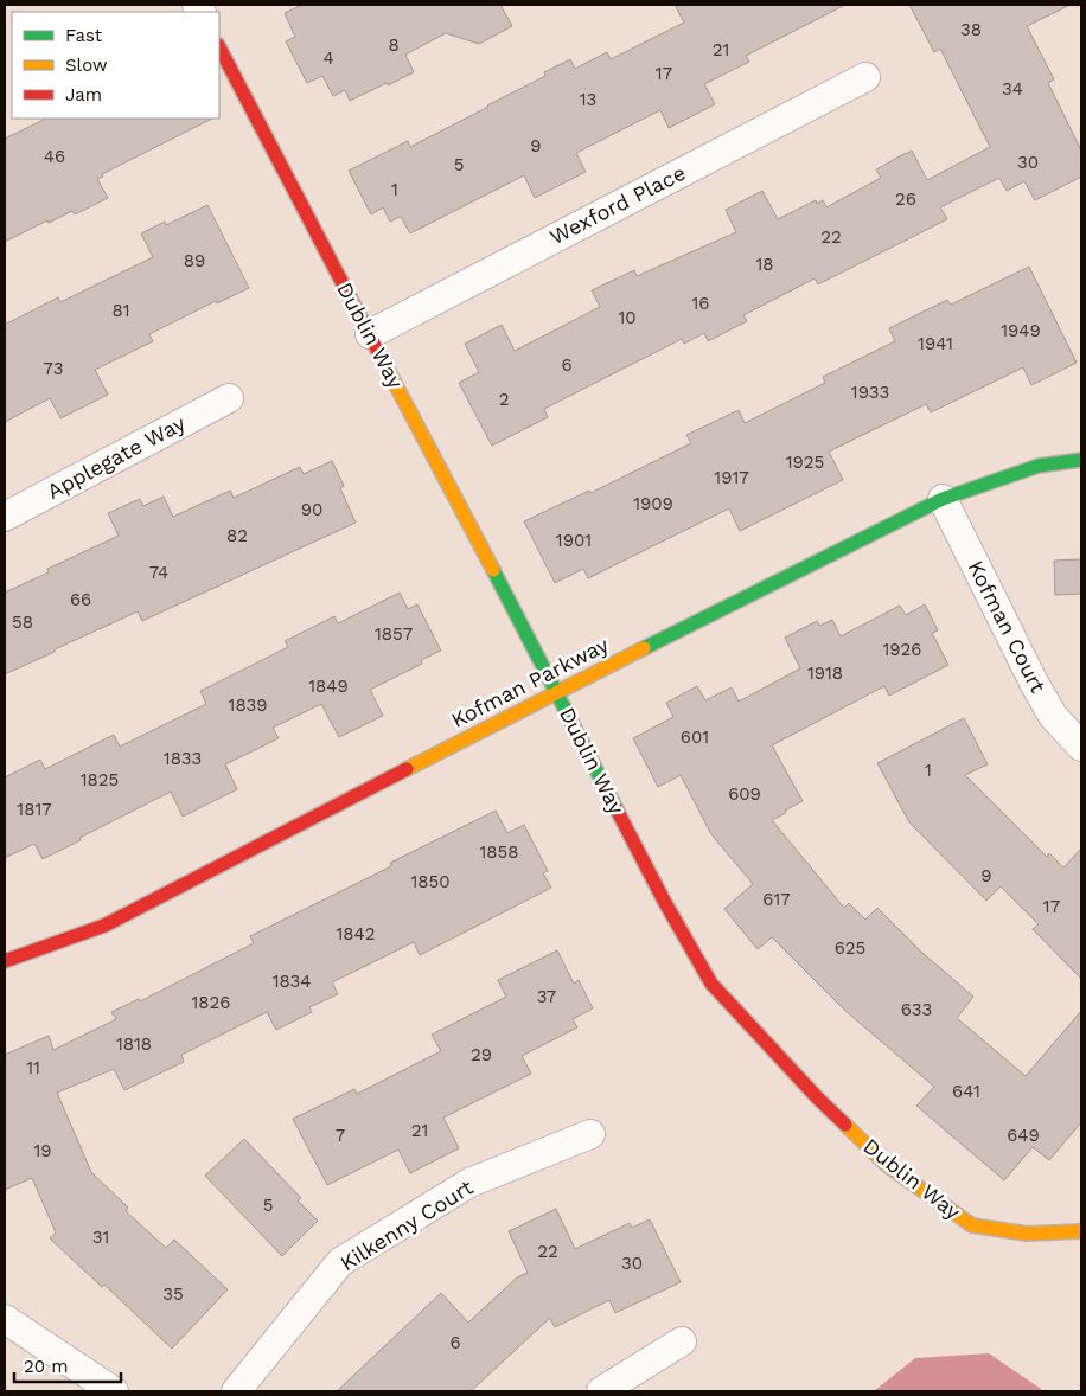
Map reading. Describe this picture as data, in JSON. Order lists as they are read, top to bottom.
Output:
{
  "streets": {
    "street": [
      "Wexford Place",
      "Dublin Way",
      "Applegate Way",
      "Kofman Court",
      "Kofman Parkway",
      "Kilkenny Court"
    ]
  },
  "crossings": [
    ["Wexford Place", "Dublin Way"],
    ["Dublin Way", "Kofman Parkway"],
    ["Kofman Court", "Kofman Parkway"]
  ],
  "house_numbers": [
    "38",
    "8",
    "21",
    "4",
    "17",
    "34",
    "13",
    "9",
    "46",
    "30",
    "5",
    "1",
    "26",
    "22",
    "89",
    "18",
    "16",
    "81",
    "10",
    "1949",
    "1941",
    "6",
    "73",
    "1933",
    "2",
    "1925",
    "1917",
    "1909",
    "90",
    "82",
    "1901",
    "74",
    "66",
    "58",
    "1857",
    "1926",
    "1918",
    "1849",
    "1839",
    "601",
    "1833",
    "1",
    "1825",
    "609",
    "1817",
    "1858",
    "9",
    "1850",
    "617",
    "17",
    "1842",
    "625",
    "1834",
    "37",
    "1826",
    "633",
    "1818",
    "29",
    "11",
    "641",
    "21",
    "7",
    "649",
    "19",
    "5",
    "31",
    "22",
    "30",
    "35",
    "6"
  ],
  "legend": ["Fast", "Slow", "Jam"],
  "scale_bar": "20 m"
}
